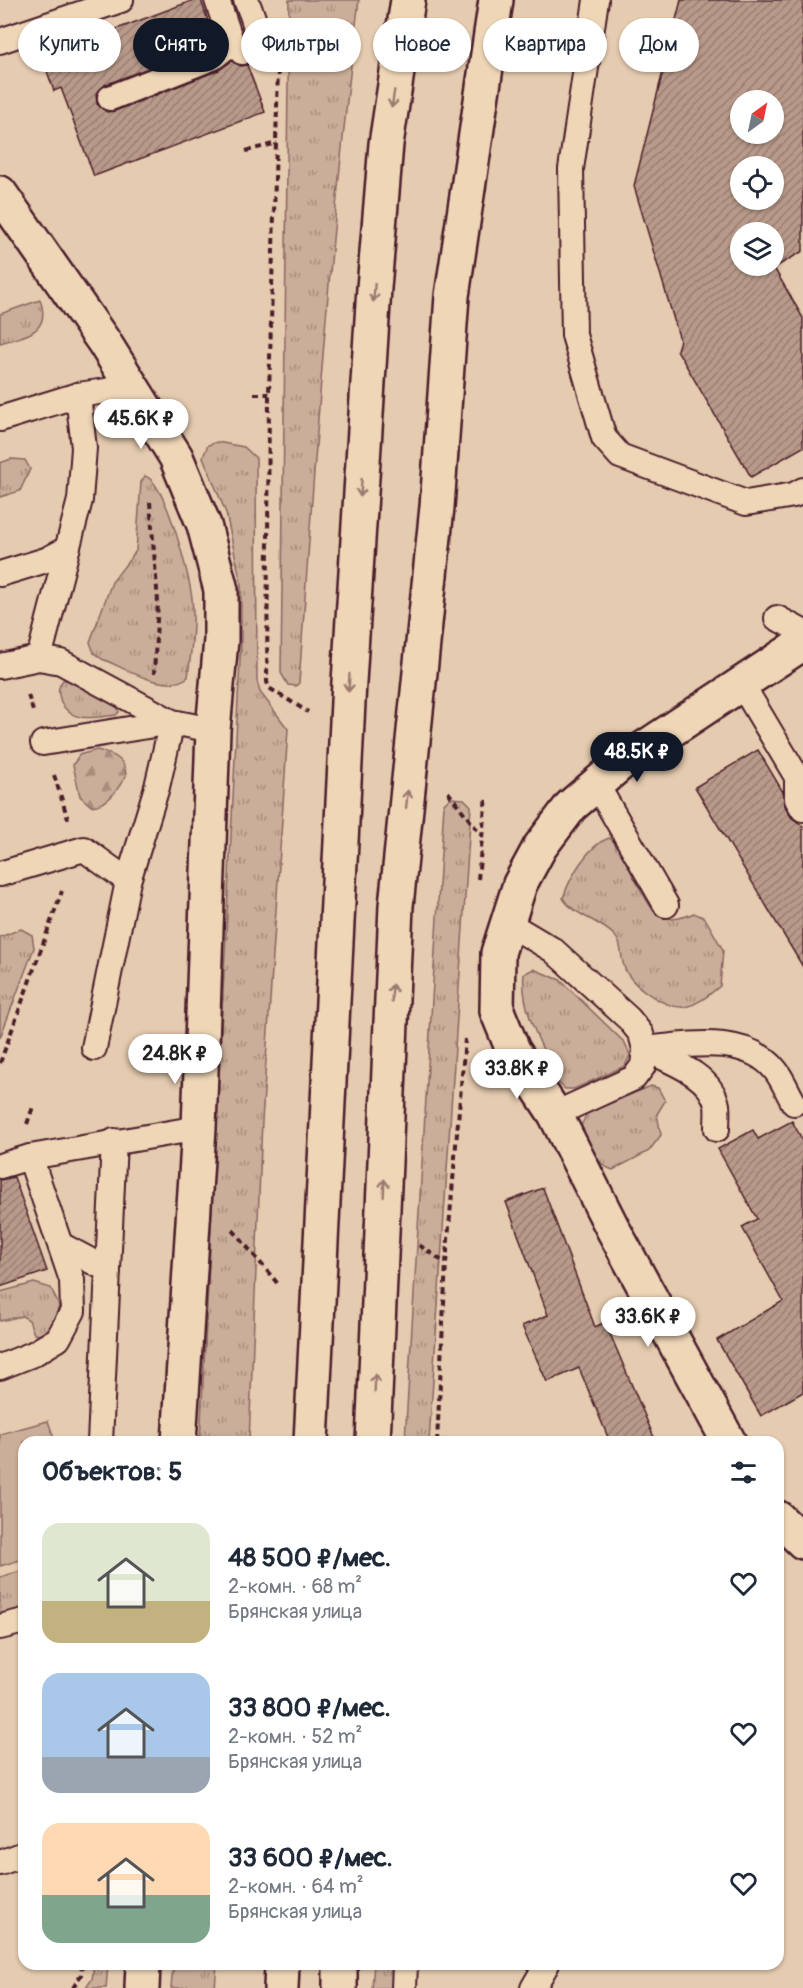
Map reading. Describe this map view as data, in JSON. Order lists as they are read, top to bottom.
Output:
{
  "north": "top right",
  "page": {
    "chip": [
      "Купить",
      "Снять",
      "Фильтры",
      "Новое",
      "Квартира",
      "Дом"
    ],
    "price": [
      "45.6K ₽",
      "48.5K ₽",
      "24.8K ₽",
      "33.8K ₽",
      "33.6K ₽"
    ],
    "heading": "Объектов: 5",
    "list": [
      {
        "name": "48 500 ₽/мес.",
        "note": "2-комн. · 68 m² · Брянская улица"
      },
      {
        "name": "33 800 ₽/мес.",
        "note": "2-комн. · 52 m² · Брянская улица"
      },
      {
        "name": "33 600 ₽/мес.",
        "note": "2-комн. · 64 m² · Брянская улица"
      }
    ]
  }
}
